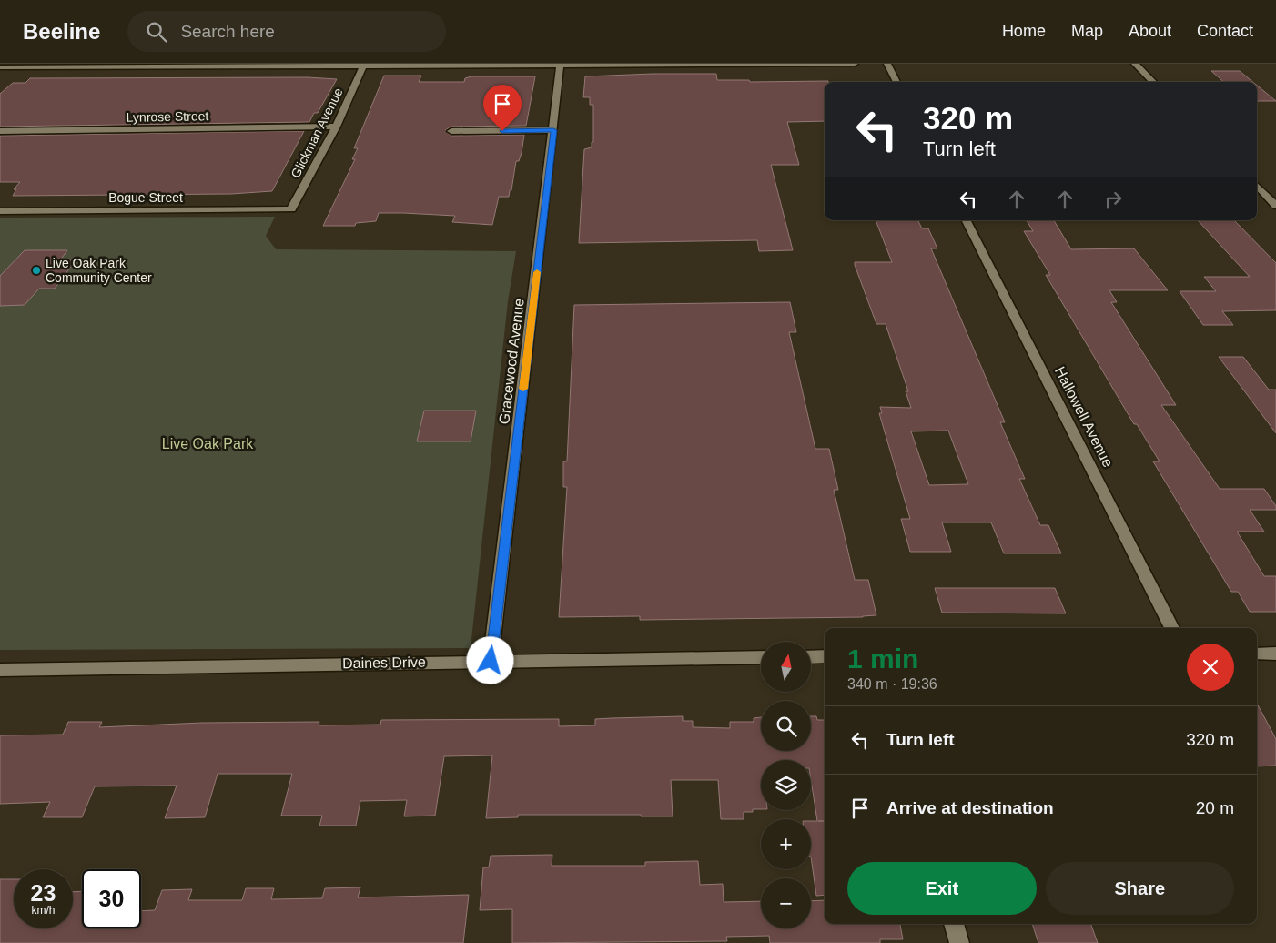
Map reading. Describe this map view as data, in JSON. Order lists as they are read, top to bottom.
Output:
{
  "streets": {
    "street": [
      "Lynrose Street",
      "Glickman Avenue",
      "Bogue Street",
      "Gracewood Avenue",
      "Hallowell Avenue",
      "Daines Drive"
    ]
  },
  "crossings": [
    ["Lynrose Street", "Glickman Avenue"],
    ["Glickman Avenue", "Bogue Street"],
    ["Gracewood Avenue", "Daines Drive"]
  ],
  "parks": ["Live Oak Park"],
  "places": ["Live Oak Park Community Center"],
  "north": "top",
  "page": {
    "header": "Beeline",
    "search": "Search here",
    "nav": [
      "Home",
      "Map",
      "About",
      "Contact"
    ],
    "turn": ["320 m", "Turn left"],
    "heading": ["1 min", "340 m · 19:36"],
    "map_buttons": ["+", "−"],
    "list": [
      {
        "name": "Turn left",
        "value": "320 m"
      },
      {
        "name": "Arrive at destination",
        "value": "20 m"
      }
    ],
    "buttons": ["Exit", "Share"],
    "speed": "23 km/h",
    "limit": "30"
  }
}
